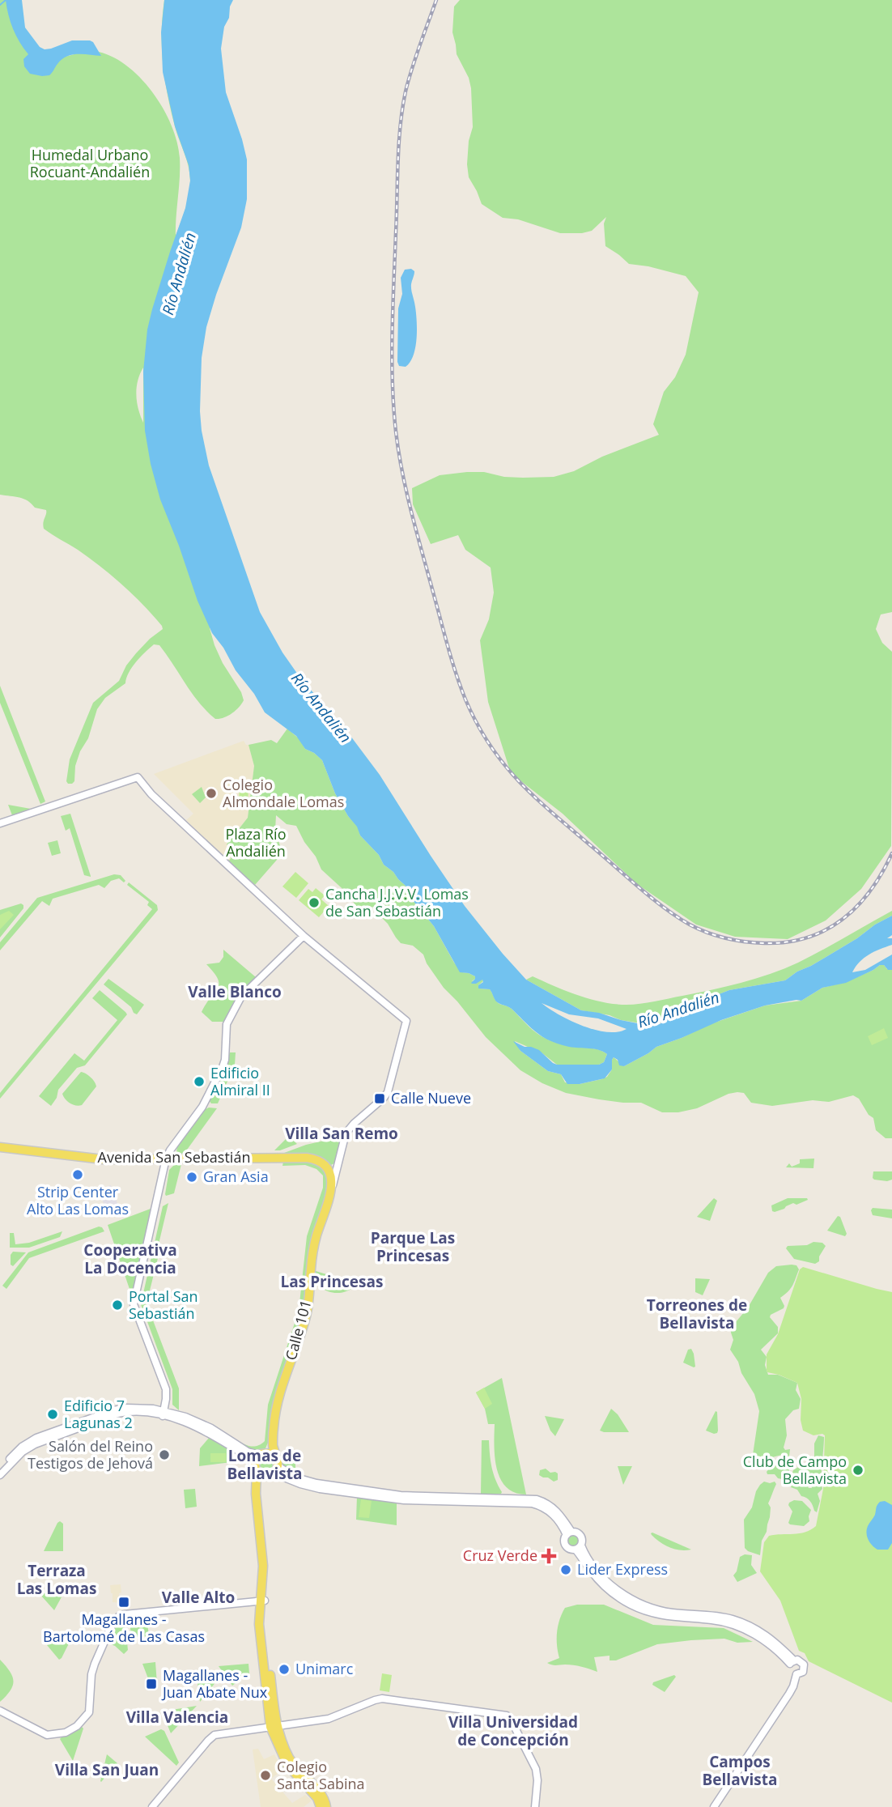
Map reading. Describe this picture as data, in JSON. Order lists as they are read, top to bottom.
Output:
{
  "streets": {
    "main road": ["Avenida San Sebastián", "Calle 101"]
  },
  "districts": [
    "Valle Blanco",
    "Villa San Remo",
    "Parque Las Princesas",
    "Cooperativa La Docencia",
    "Las Princesas",
    "Torreones de Bellavista",
    "Lomas de Bellavista",
    "Terraza Las Lomas",
    "Valle Alto",
    "Villa Valencia",
    "Villa Universidad de Concepción",
    "Campos Bellavista",
    "Villa San Juan"
  ],
  "water": ["Río Andalién"],
  "parks": ["Humedal Urbano Rocuant-Andalién", "Plaza Río Andalién"],
  "places": {
    "other": [
      "Colegio Almondale Lomas",
      "Cancha J.J.V.V. Lomas de San Sebastián",
      "Edificio Almiral II",
      "Strip Center Alto Las Lomas",
      "Gran Asia",
      "Portal San Sebastián",
      "Edificio 7 Lagunas 2",
      "Salón del Reino Testigos de Jehová",
      "Club de Campo Bellavista",
      "Lider Express",
      "Unimarc",
      "Colegio Santa Sabina"
    ],
    "transit": ["Calle Nueve", "Magallanes - Bartolomé de Las Casas", "Magallanes - Juan Abate Nux"],
    "health": ["Cruz Verde"]
  }
}
